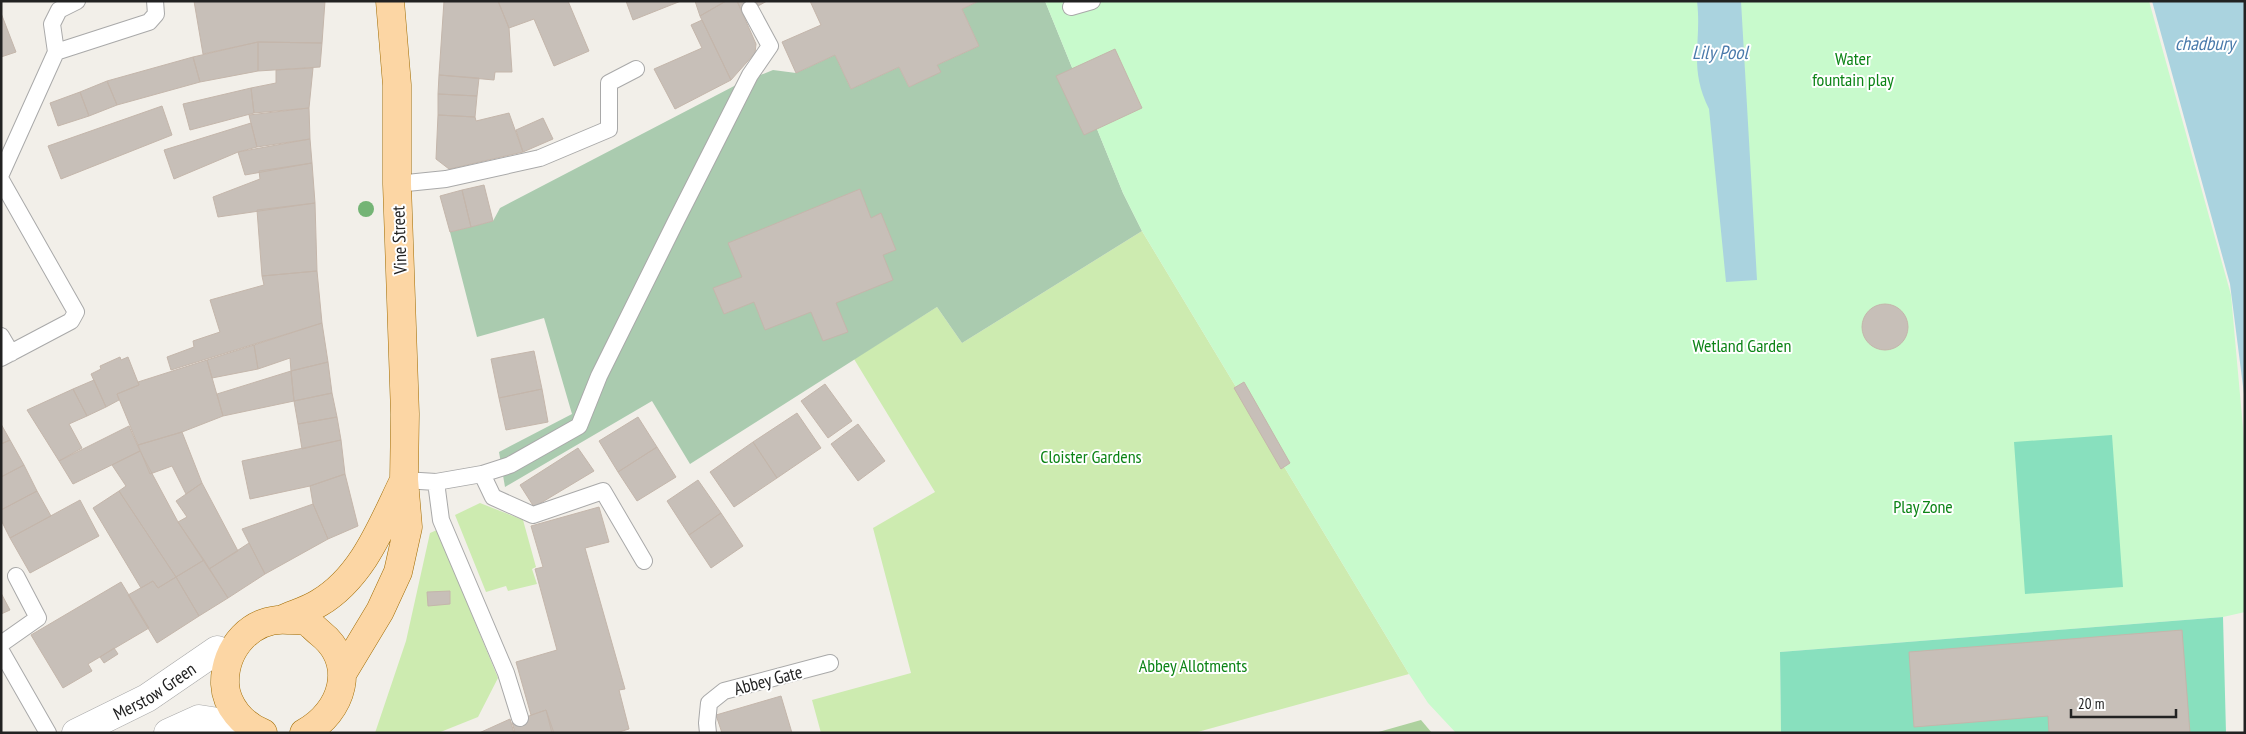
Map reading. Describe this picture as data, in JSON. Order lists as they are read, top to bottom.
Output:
{
  "streets": {
    "main road": ["Vine Street"],
    "street": ["Merstow Green"],
    "lane": ["Abbey Gate"]
  },
  "water": ["chadbury", "Lily Pool"],
  "parks": [
    "Water fountain play",
    "Wetland Garden",
    "Cloister Gardens",
    "Play Zone",
    "Abbey Allotments"
  ],
  "scale_bar": "20 m"
}
